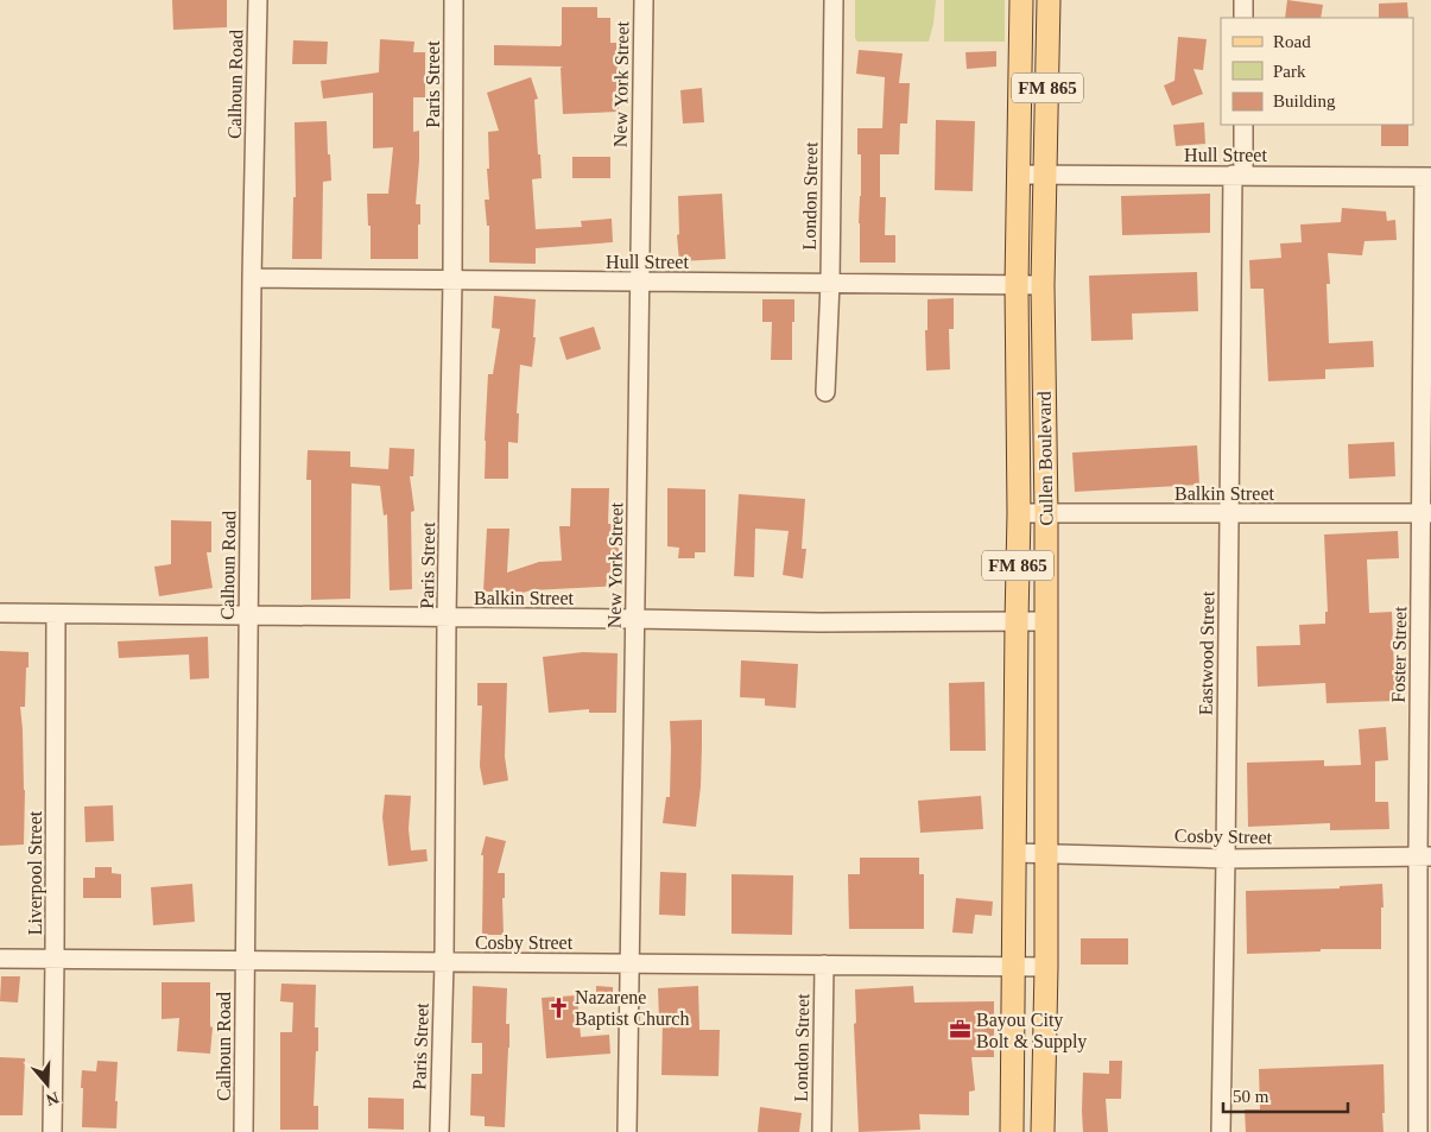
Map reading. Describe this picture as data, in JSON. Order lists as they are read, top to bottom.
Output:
{
  "streets": {
    "main road": ["FM 865", "Cullen Boulevard"],
    "street": [
      "Calhoun Road",
      "Paris Street",
      "New York Street",
      "Hull Street",
      "London Street",
      "Balkin Street",
      "Eastwood Street",
      "Foster Street",
      "Cosby Street",
      "Liverpool Street"
    ]
  },
  "crossings": [
    ["Calhoun Road", "Hull Street"],
    ["Calhoun Road", "Balkin Street"],
    ["Calhoun Road", "Cosby Street"],
    ["Paris Street", "Hull Street"],
    ["Paris Street", "Balkin Street"],
    ["Paris Street", "Cosby Street"],
    ["New York Street", "Hull Street"],
    ["New York Street", "Balkin Street"],
    ["New York Street", "Cosby Street"],
    ["Hull Street", "London Street"],
    ["Hull Street", "Cullen Boulevard"],
    ["Hull Street", "Eastwood Street"],
    ["Hull Street", "Foster Street"],
    ["London Street", "Cosby Street"],
    ["Cullen Boulevard", "Balkin Street"],
    ["Cullen Boulevard", "Cosby Street"],
    ["Balkin Street", "Eastwood Street"],
    ["Balkin Street", "Foster Street"],
    ["Balkin Street", "Liverpool Street"],
    ["Eastwood Street", "Cosby Street"],
    ["Foster Street", "Cosby Street"],
    ["Cosby Street", "Liverpool Street"]
  ],
  "places": {
    "church": ["Nazarene Baptist Church"],
    "office": ["Bayou City Bolt & Supply"]
  },
  "legend": ["Road", "Park", "Building"],
  "scale_bar": "50 m",
  "north": "bottom"
}
